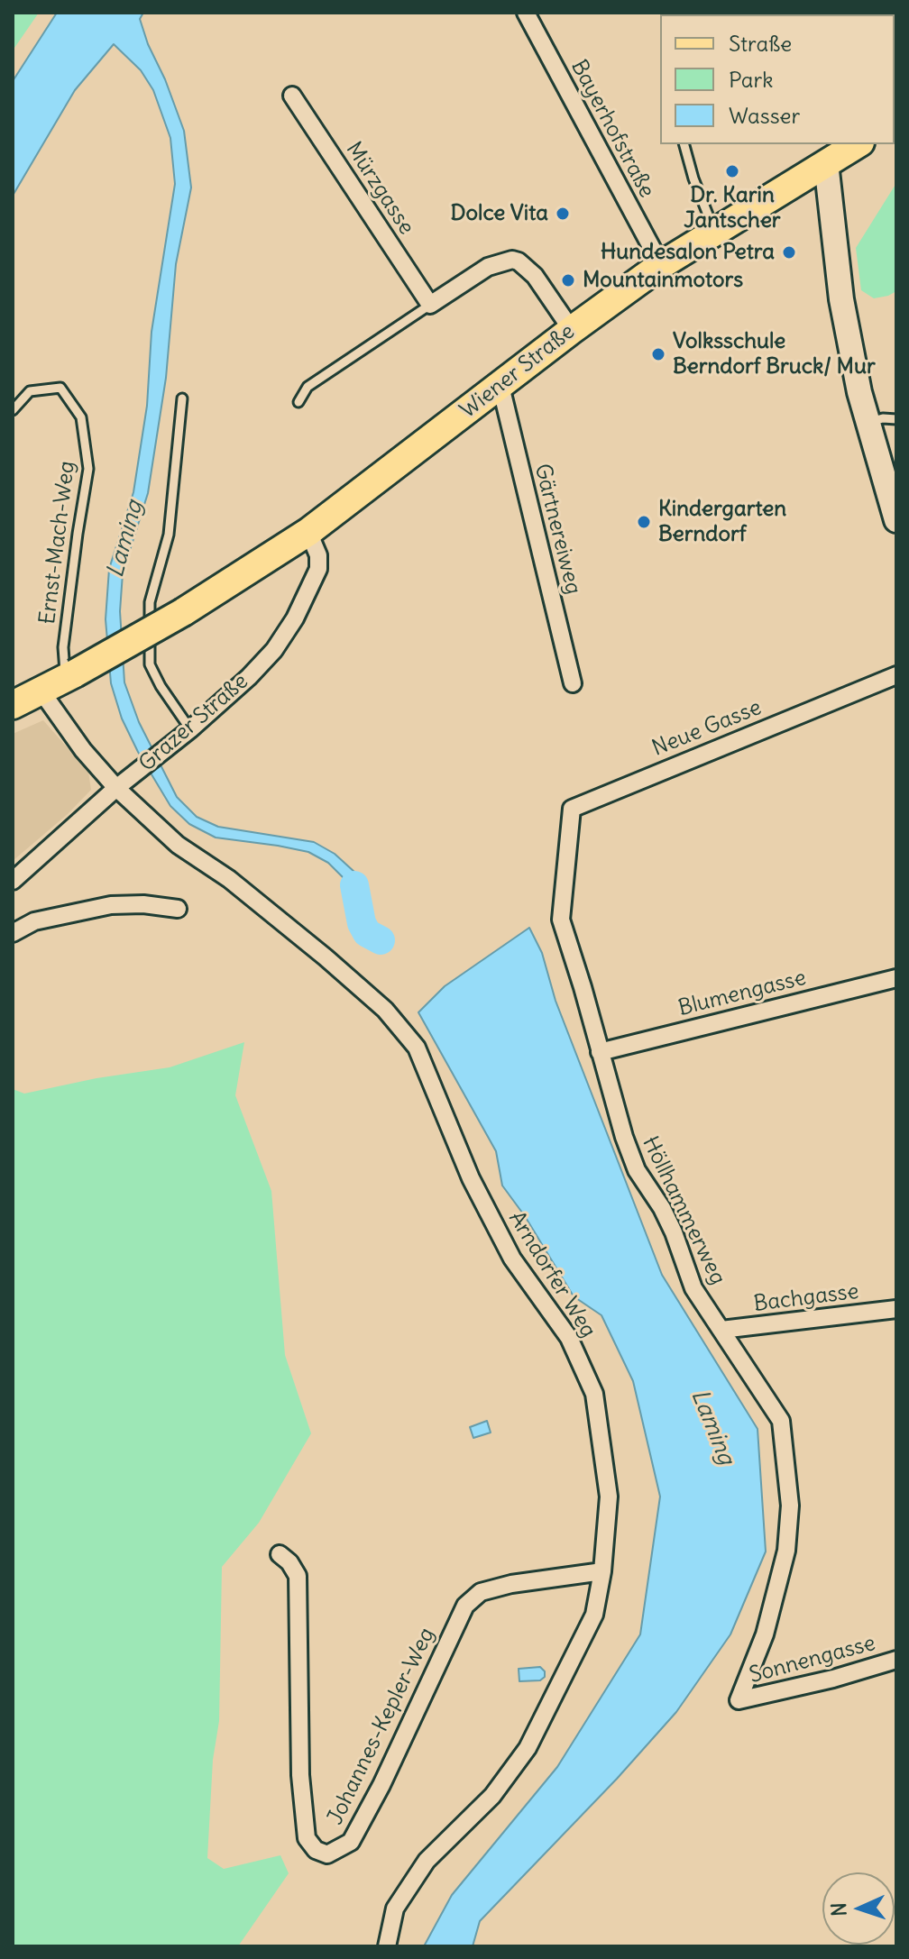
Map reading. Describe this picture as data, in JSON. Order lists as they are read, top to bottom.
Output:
{
  "streets": {
    "main road": ["Wiener Straße"],
    "street": [
      "Bayerhofstraße",
      "Mürzgasse",
      "Gärtnereiweg",
      "Grazer Straße",
      "Neue Gasse",
      "Blumengasse",
      "Höllhammerweg",
      "Arndorfer Weg",
      "Bachgasse",
      "Sonnengasse",
      "Johannes-Kepler-Weg"
    ],
    "lane": ["Ernst-Mach-Weg"]
  },
  "crossings": [
    ["Bayerhofstraße", "Wiener Straße"],
    ["Wiener Straße", "Gärtnereiweg"],
    ["Wiener Straße", "Ernst-Mach-Weg"],
    ["Wiener Straße", "Grazer Straße"],
    ["Grazer Straße", "Arndorfer Weg"],
    ["Neue Gasse", "Höllhammerweg"],
    ["Blumengasse", "Höllhammerweg"],
    ["Höllhammerweg", "Bachgasse"],
    ["Höllhammerweg", "Sonnengasse"],
    ["Arndorfer Weg", "Johannes-Kepler-Weg"]
  ],
  "water": ["Laming"],
  "places": [
    "Dr. Karin Jantscher",
    "Dolce Vita",
    "Hundesalon Petra",
    "Mountainmotors",
    "Volksschule Berndorf Bruck/ Mur",
    "Kindergarten Berndorf"
  ],
  "legend": ["Straße", "Park", "Wasser"],
  "north": "left"
}
